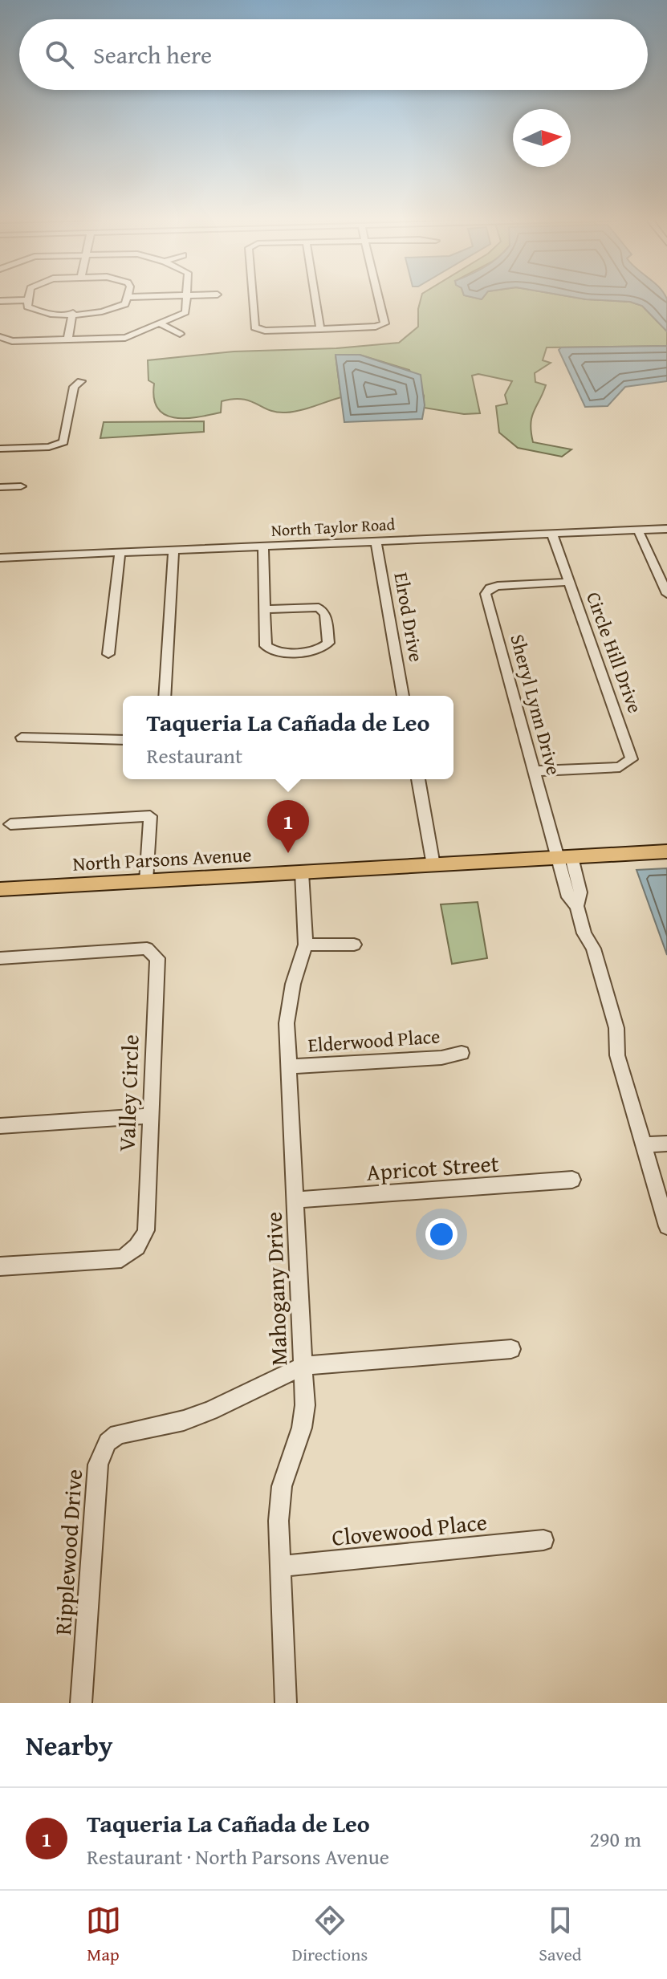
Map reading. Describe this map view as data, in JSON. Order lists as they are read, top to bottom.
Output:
{
  "streets": {
    "main road": ["North Parsons Avenue"],
    "street": [
      "North Taylor Road",
      "Elrod Drive",
      "Circle Hill Drive",
      "Sheryl Lynn Drive",
      "Elderwood Place",
      "Valley Circle",
      "Apricot Street",
      "Mahogany Drive",
      "Clovewood Place",
      "Ripplewood Drive"
    ]
  },
  "crossings": [
    ["North Taylor Road", "Elrod Drive"],
    ["North Taylor Road", "Circle Hill Drive"],
    ["Circle Hill Drive", "Sheryl Lynn Drive"],
    ["Sheryl Lynn Drive", "North Parsons Avenue"],
    ["North Parsons Avenue", "Mahogany Drive"],
    ["Elderwood Place", "Mahogany Drive"],
    ["Apricot Street", "Mahogany Drive"],
    ["Mahogany Drive", "Clovewood Place"],
    ["Mahogany Drive", "Ripplewood Drive"]
  ],
  "north": "right",
  "page": {
    "search": "Search here",
    "popup": ["Taqueria La Cañada de Leo", "Restaurant"],
    "pins": "1",
    "heading": "Nearby",
    "list": [
      {
        "mark": "1",
        "name": "Taqueria La Cañada de Leo",
        "note": "Restaurant · North Parsons Avenue",
        "value": "290 m"
      }
    ],
    "nav": ["Map", "Directions", "Saved"]
  }
}
